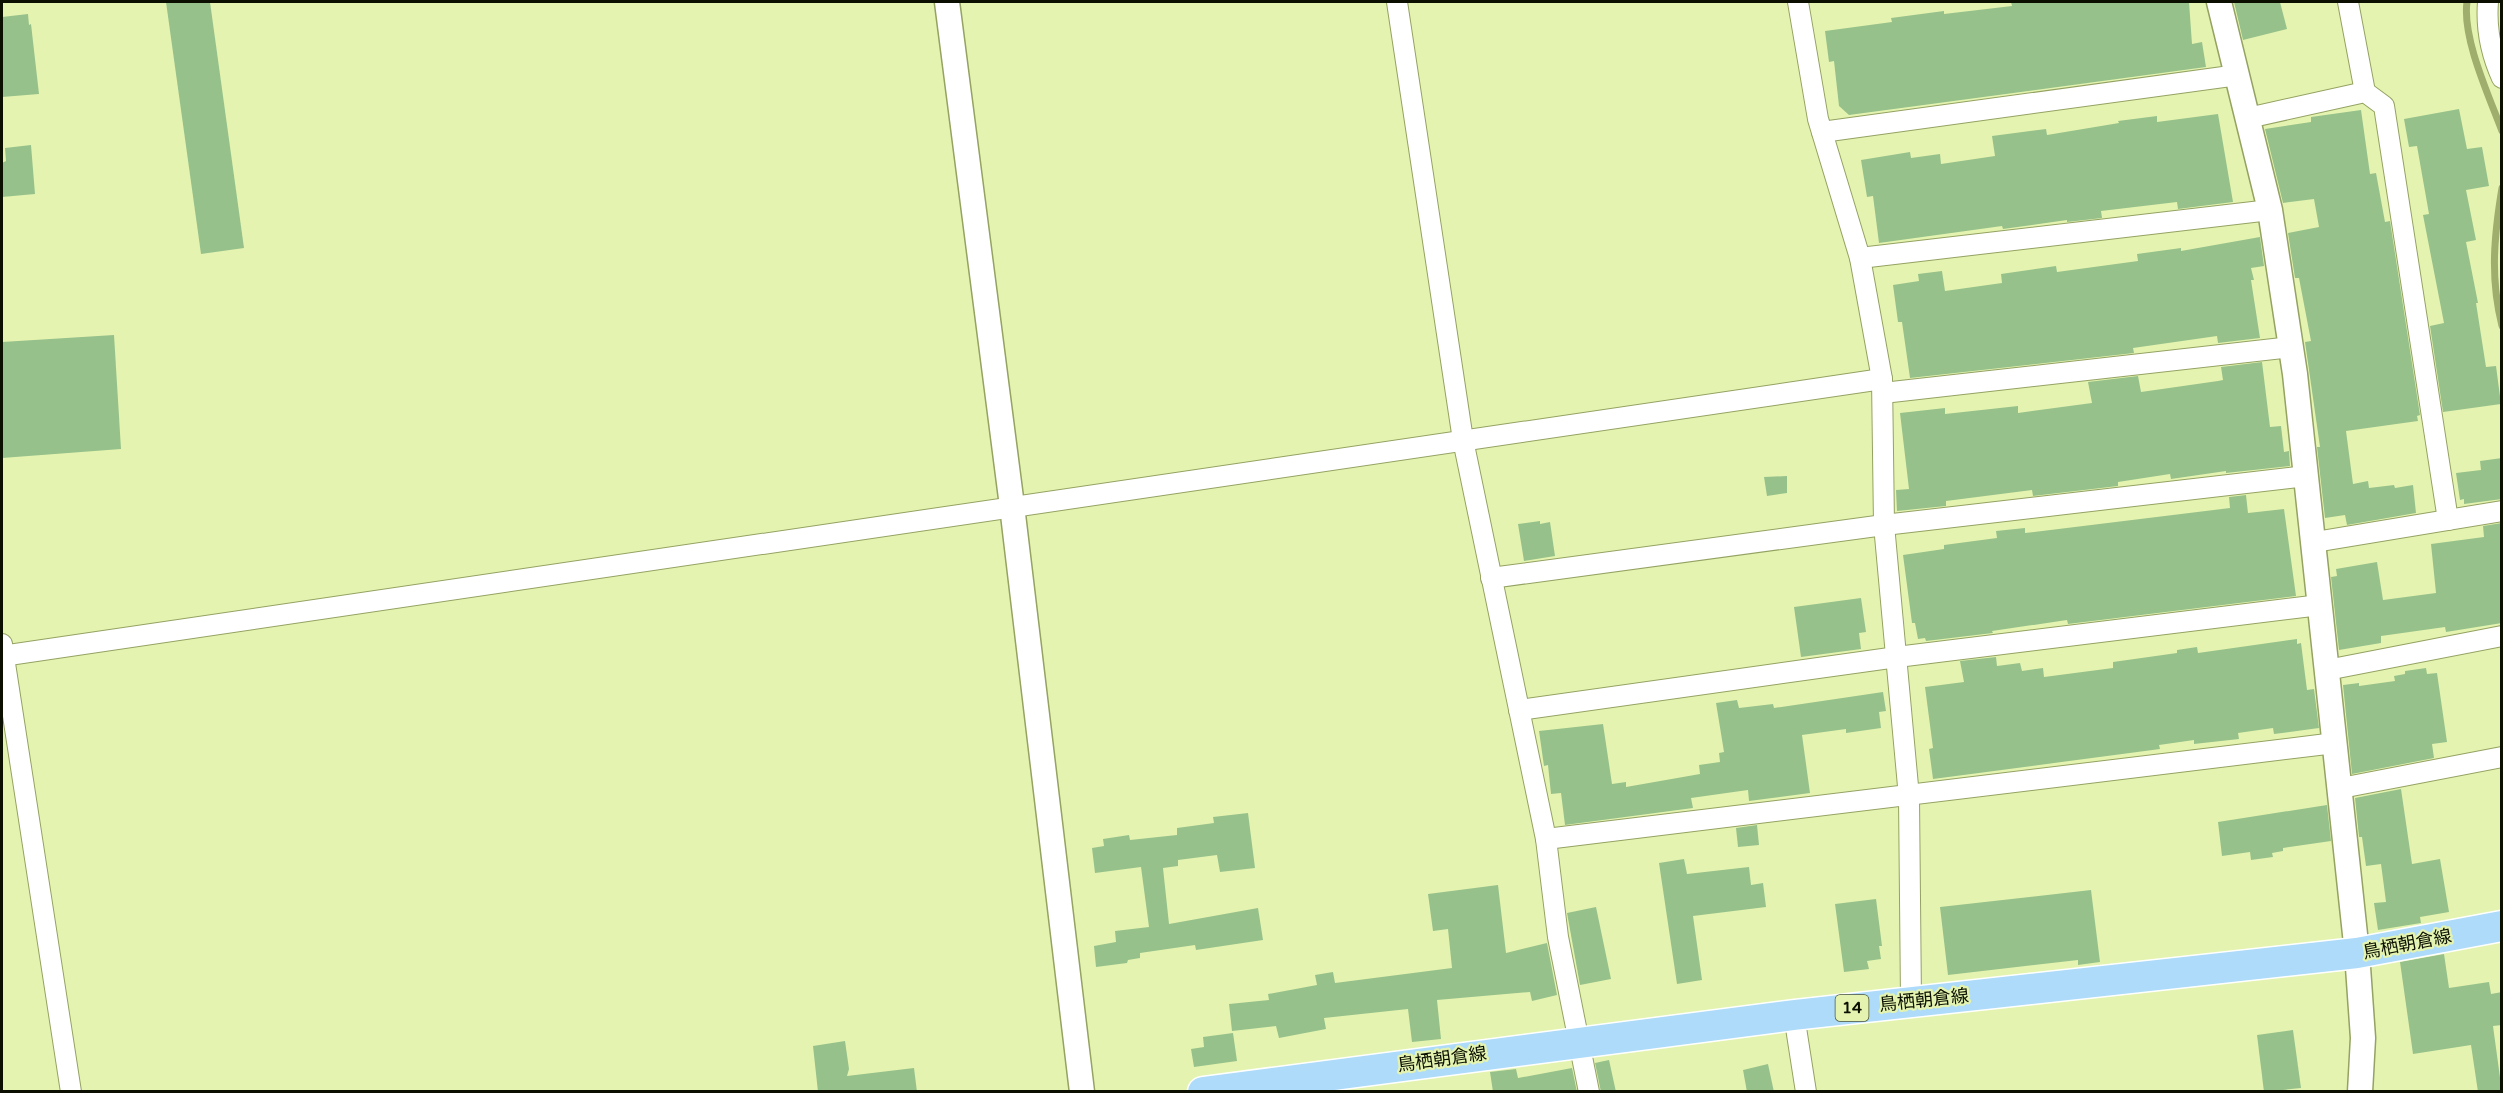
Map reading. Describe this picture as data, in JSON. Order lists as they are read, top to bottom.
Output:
{
  "streets": {
    "main road": ["鳥栖朝倉線", "14"]
  }
}
